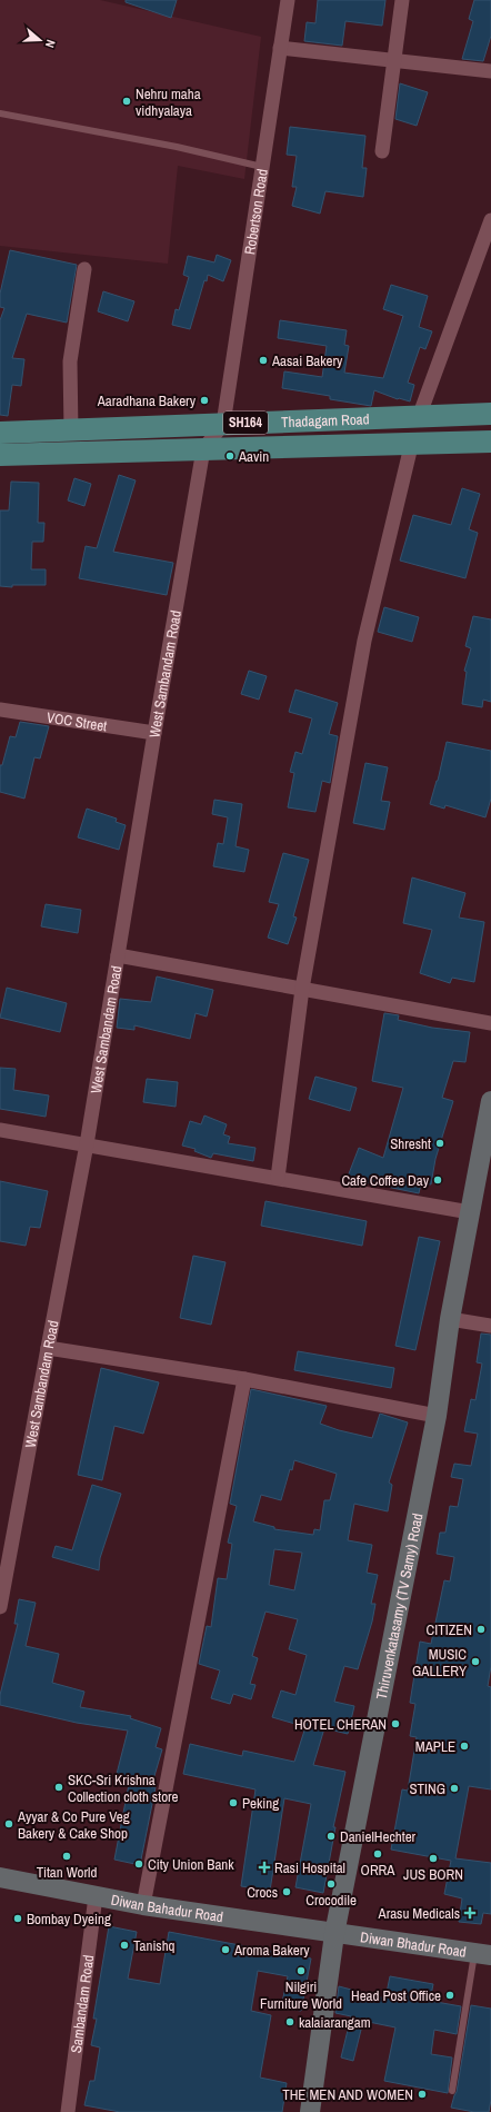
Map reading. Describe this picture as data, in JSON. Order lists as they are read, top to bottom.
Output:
{
  "streets": {
    "main road": [
      "Thadagam Road",
      "SH164",
      "Thiruvenkatasamy (TV Samy) Road",
      "Diwan Bahadur Road",
      "Diwan Bhadur Road"
    ],
    "street": [
      "Robertson Road",
      "West Sambandam Road",
      "VOC Street",
      "Sambandam Road"
    ]
  },
  "crossings": [
    ["Robertson Road", "Thadagam Road"],
    ["Thadagam Road", "West Sambandam Road"],
    ["West Sambandam Road", "VOC Street"],
    ["Thiruvenkatasamy (TV Samy) Road", "Diwan Bahadur Road"],
    ["Thiruvenkatasamy (TV Samy) Road", "Diwan Bhadur Road"],
    ["Diwan Bahadur Road", "Diwan Bhadur Road"],
    ["Diwan Bahadur Road", "Sambandam Road"]
  ],
  "places": {
    "other": [
      "Nehru maha vidhyalaya",
      "Aasai Bakery",
      "Aaradhana Bakery",
      "Aavin",
      "Shresht",
      "Cafe Coffee Day",
      "CITIZEN",
      "MUSIC GALLERY",
      "HOTEL CHERAN",
      "MAPLE",
      "SKC-Sri Krishna Collection cloth store",
      "STING",
      "Peking",
      "Ayyar & Co Pure Veg Bakery & Cake Shop",
      "DanielHechter",
      "ORRA",
      "Titan World",
      "JUS BORN",
      "City Union Bank",
      "Crocodile",
      "Crocs",
      "Bombay Dyeing",
      "Tanishq",
      "Aroma Bakery",
      "Nilgiri Furniture World",
      "Head Post Office",
      "kalaiarangam",
      "THE MEN AND WOMEN"
    ],
    "health": ["Rasi Hospital", "Arasu Medicals"]
  },
  "north": "right"
}
